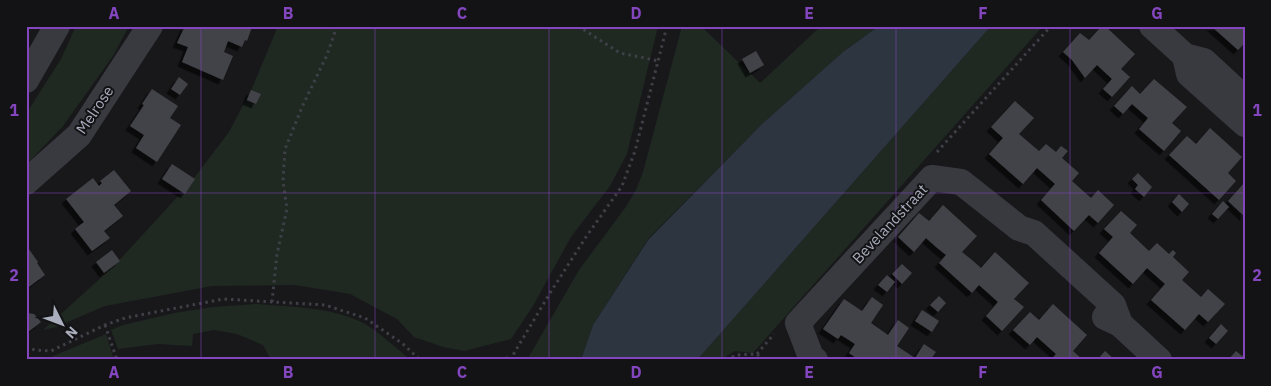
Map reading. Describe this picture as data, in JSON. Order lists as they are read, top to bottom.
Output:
{
  "streets": {
    "street": ["Melrose", "Bevelandstraat"]
  },
  "north": "bottom right",
  "grid": {
    "columns": [
      "A",
      "B",
      "C",
      "D",
      "E",
      "F",
      "G"
    ],
    "rows": ["1", "2"]
  }
}
